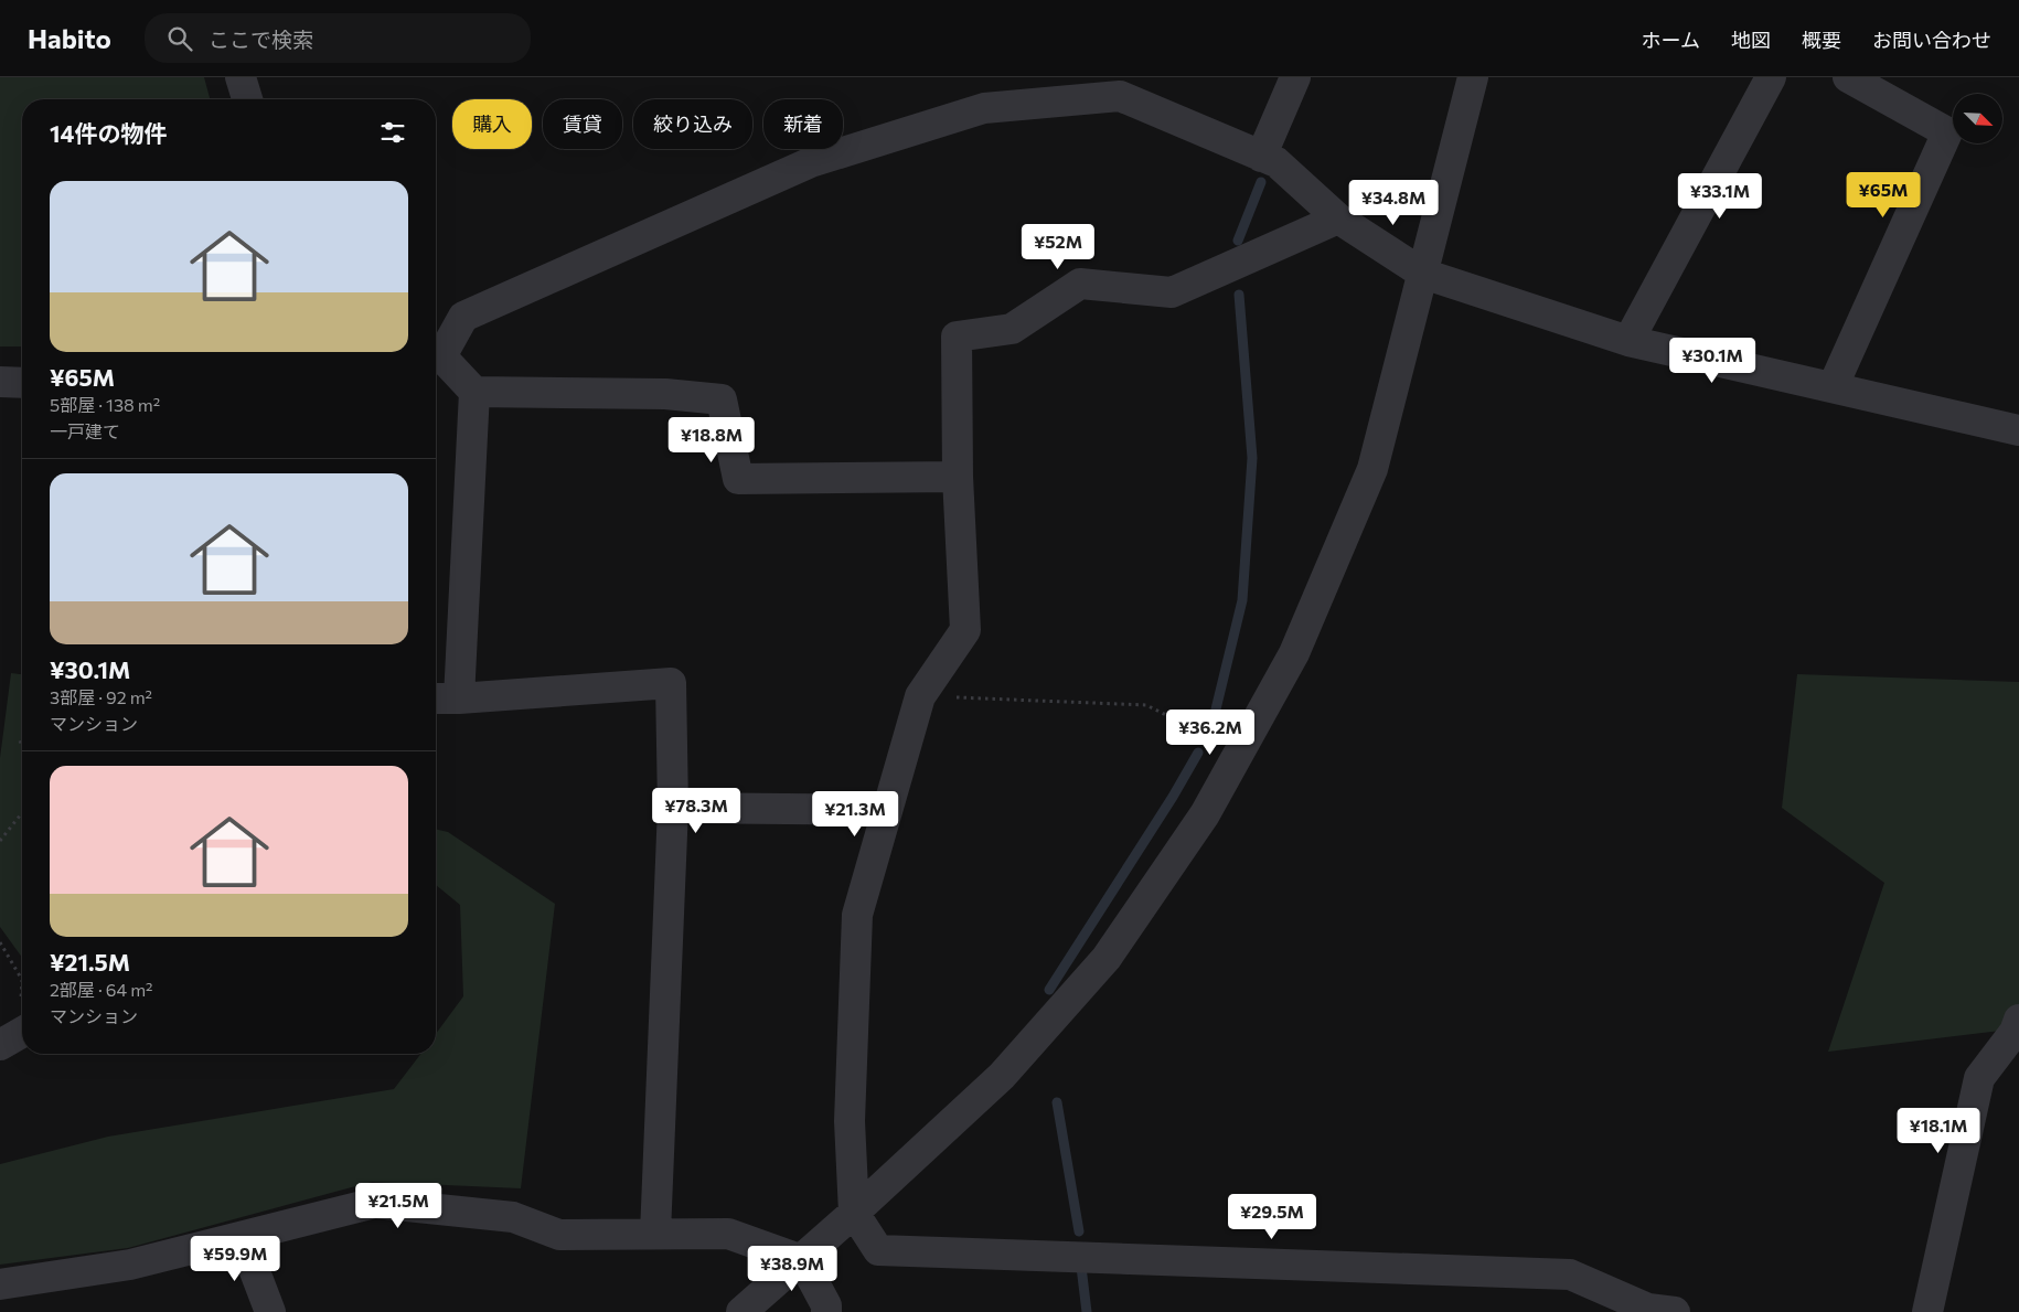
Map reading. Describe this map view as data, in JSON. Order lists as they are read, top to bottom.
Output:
{
  "north": "bottom right",
  "page": {
    "header": "Habito",
    "search": "ここで検索",
    "nav": [
      "ホーム",
      "地図",
      "概要",
      "お問い合わせ"
    ],
    "chip": [
      "購入",
      "賃貸",
      "絞り込み",
      "新着"
    ],
    "heading": "14件の物件",
    "list": [
      {
        "name": "¥65M",
        "note": "5部屋 · 138 m² · 一戸建て"
      },
      {
        "name": "¥30.1M",
        "note": "3部屋 · 92 m² · マンション"
      },
      {
        "name": "¥21.5M",
        "note": "2部屋 · 64 m² · マンション"
      }
    ],
    "price": [
      "¥65M",
      "¥33.1M",
      "¥34.8M",
      "¥52M",
      "¥30.1M",
      "¥18.8M",
      "¥36.2M",
      "¥78.3M",
      "¥21.3M",
      "¥18.1M",
      "¥21.5M",
      "¥29.5M",
      "¥59.9M",
      "¥38.9M"
    ]
  }
}
